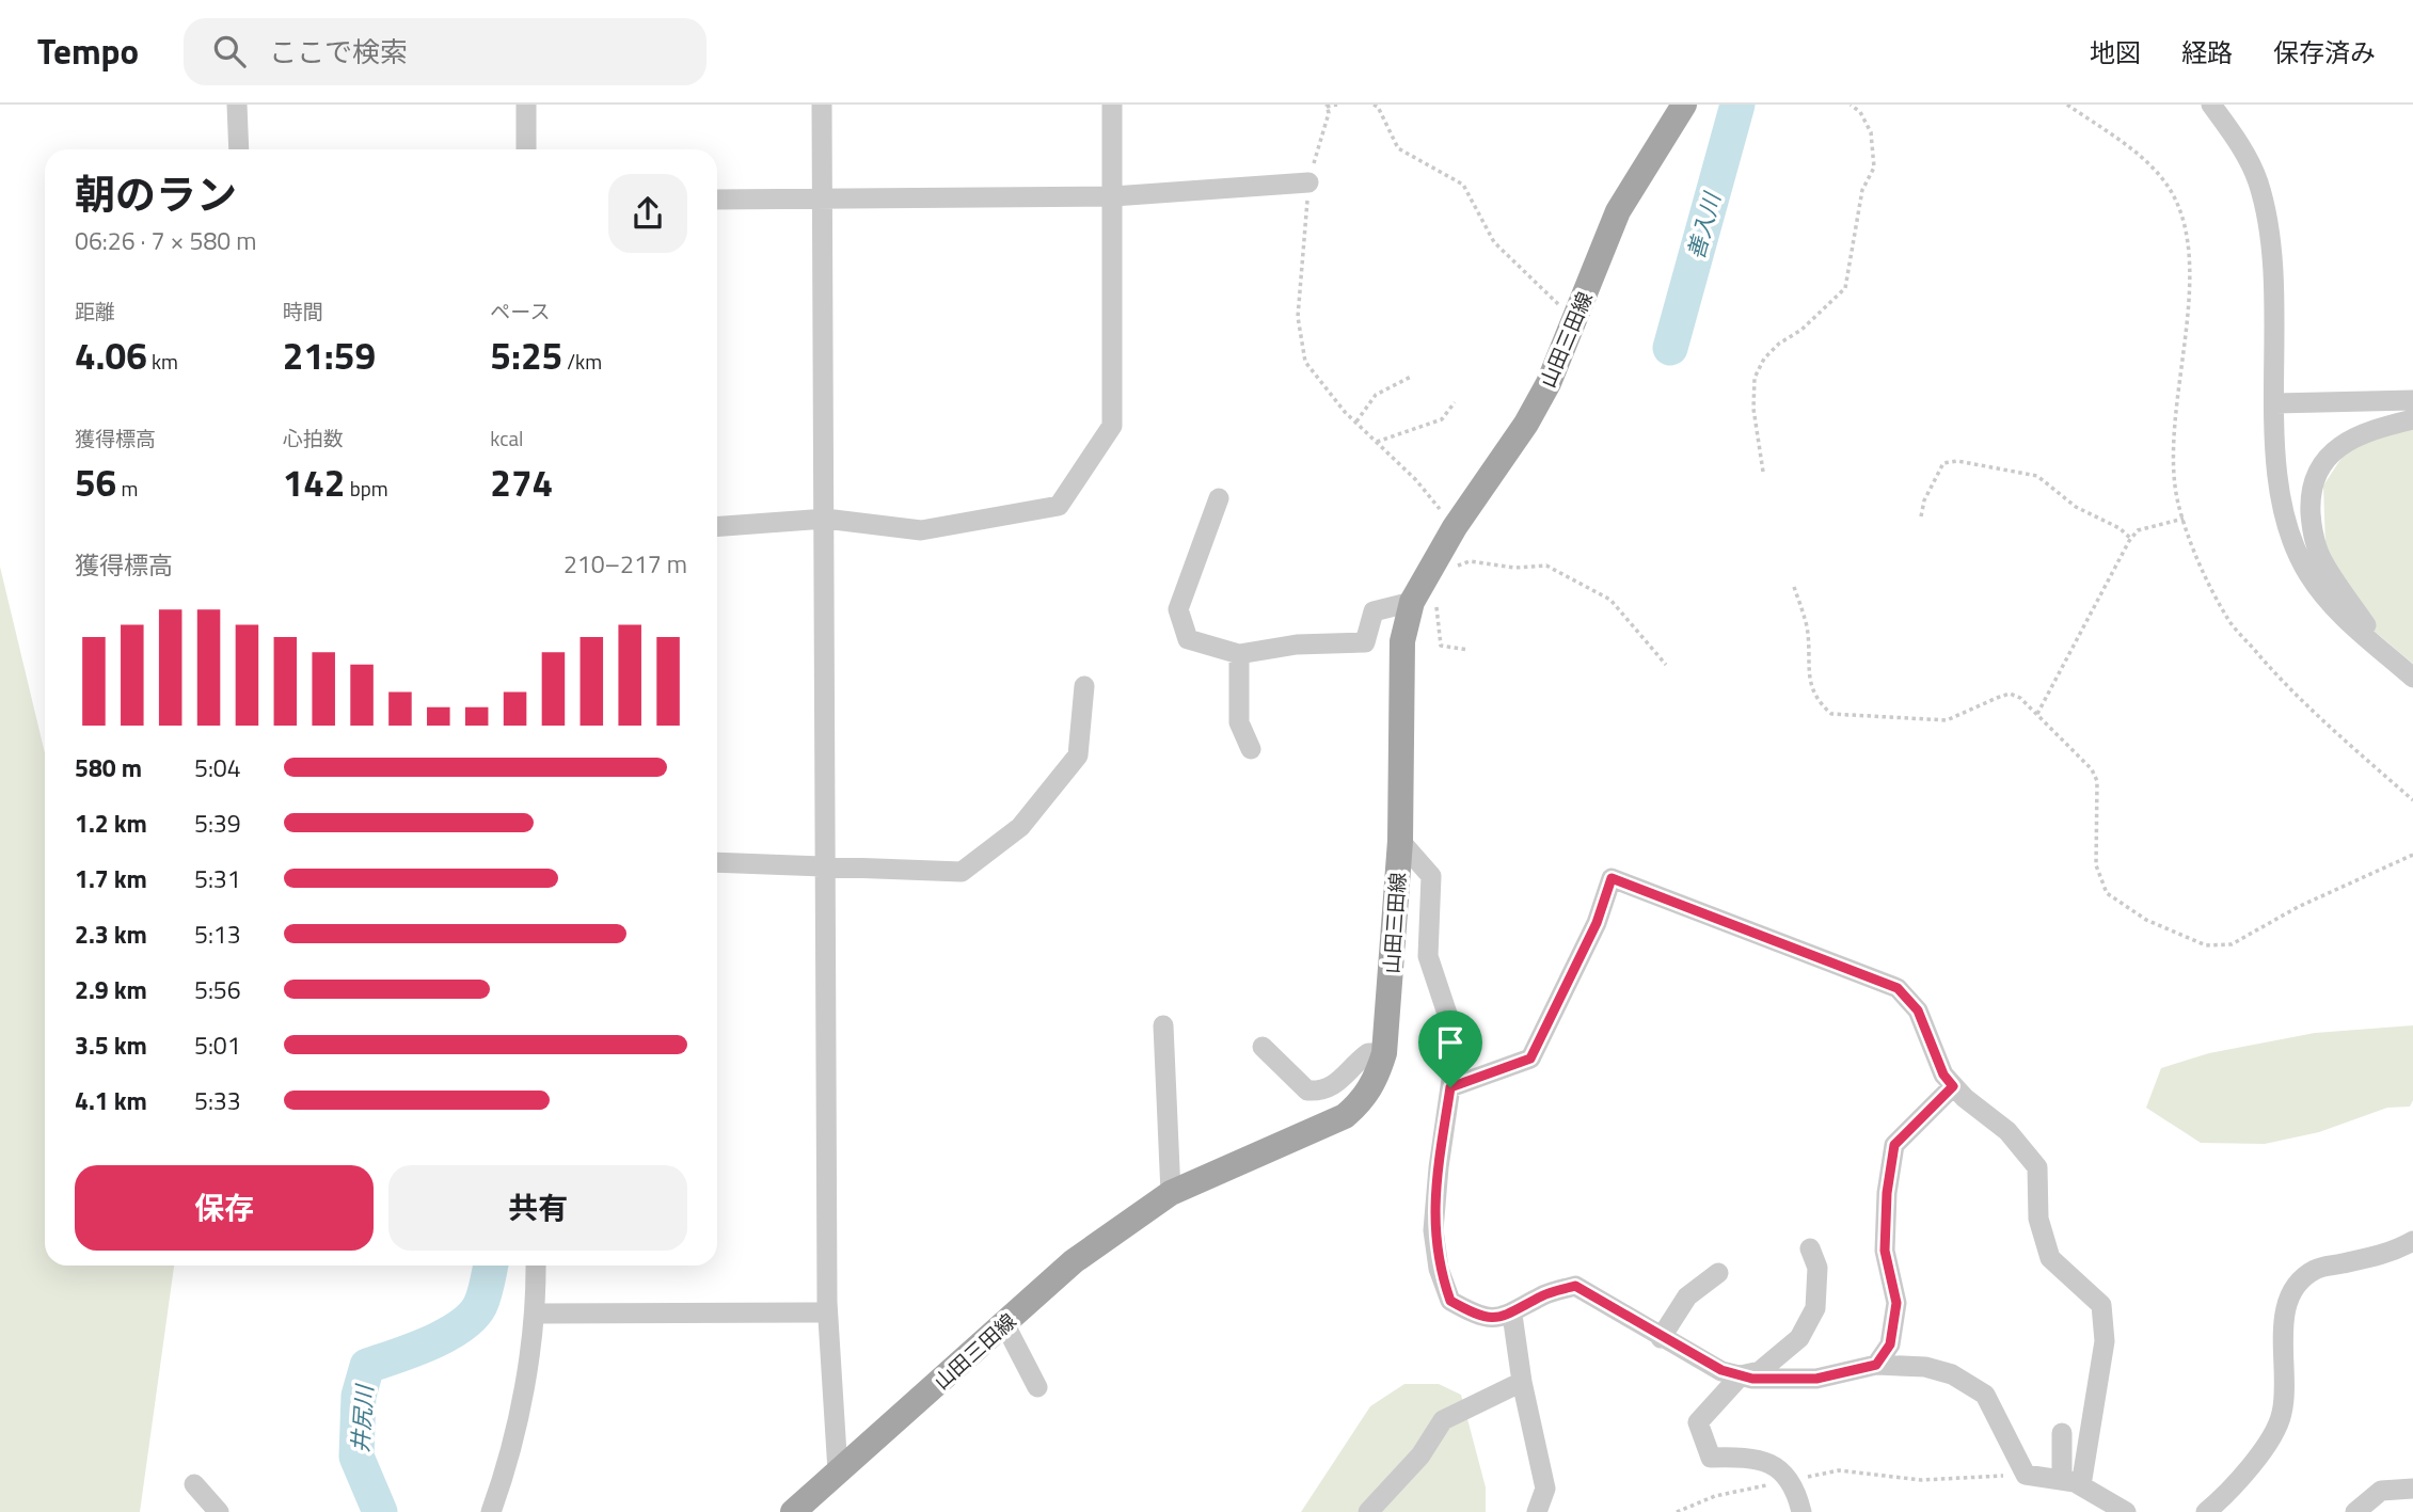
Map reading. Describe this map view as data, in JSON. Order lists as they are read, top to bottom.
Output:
{
  "streets": {
    "main road": ["山田三田線"]
  },
  "water": ["善入川", "井尻川"],
  "page": {
    "header": "Tempo",
    "search": "ここで検索",
    "nav": ["地図", "経路", "保存済み"],
    "heading": ["朝のラン", "06:26 · 7 × 580 m"],
    "stats": [
      ["距離", "4.06 km"],
      ["時間", "21:59"],
      ["ペース", "5:25 /km"],
      ["獲得標高", "56 m"],
      ["心拍数", "142 bpm"],
      ["kcal", "274"]
    ],
    "chart": ["獲得標高", "210–217 m"],
    "list": [
      {
        "name": "580 m",
        "note": "5:04"
      },
      {
        "name": "1.2 km",
        "note": "5:39"
      },
      {
        "name": "1.7 km",
        "note": "5:31"
      },
      {
        "name": "2.3 km",
        "note": "5:13"
      },
      {
        "name": "2.9 km",
        "note": "5:56"
      },
      {
        "name": "3.5 km",
        "note": "5:01"
      },
      {
        "name": "4.1 km",
        "note": "5:33"
      }
    ],
    "buttons": ["保存", "共有"]
  }
}
